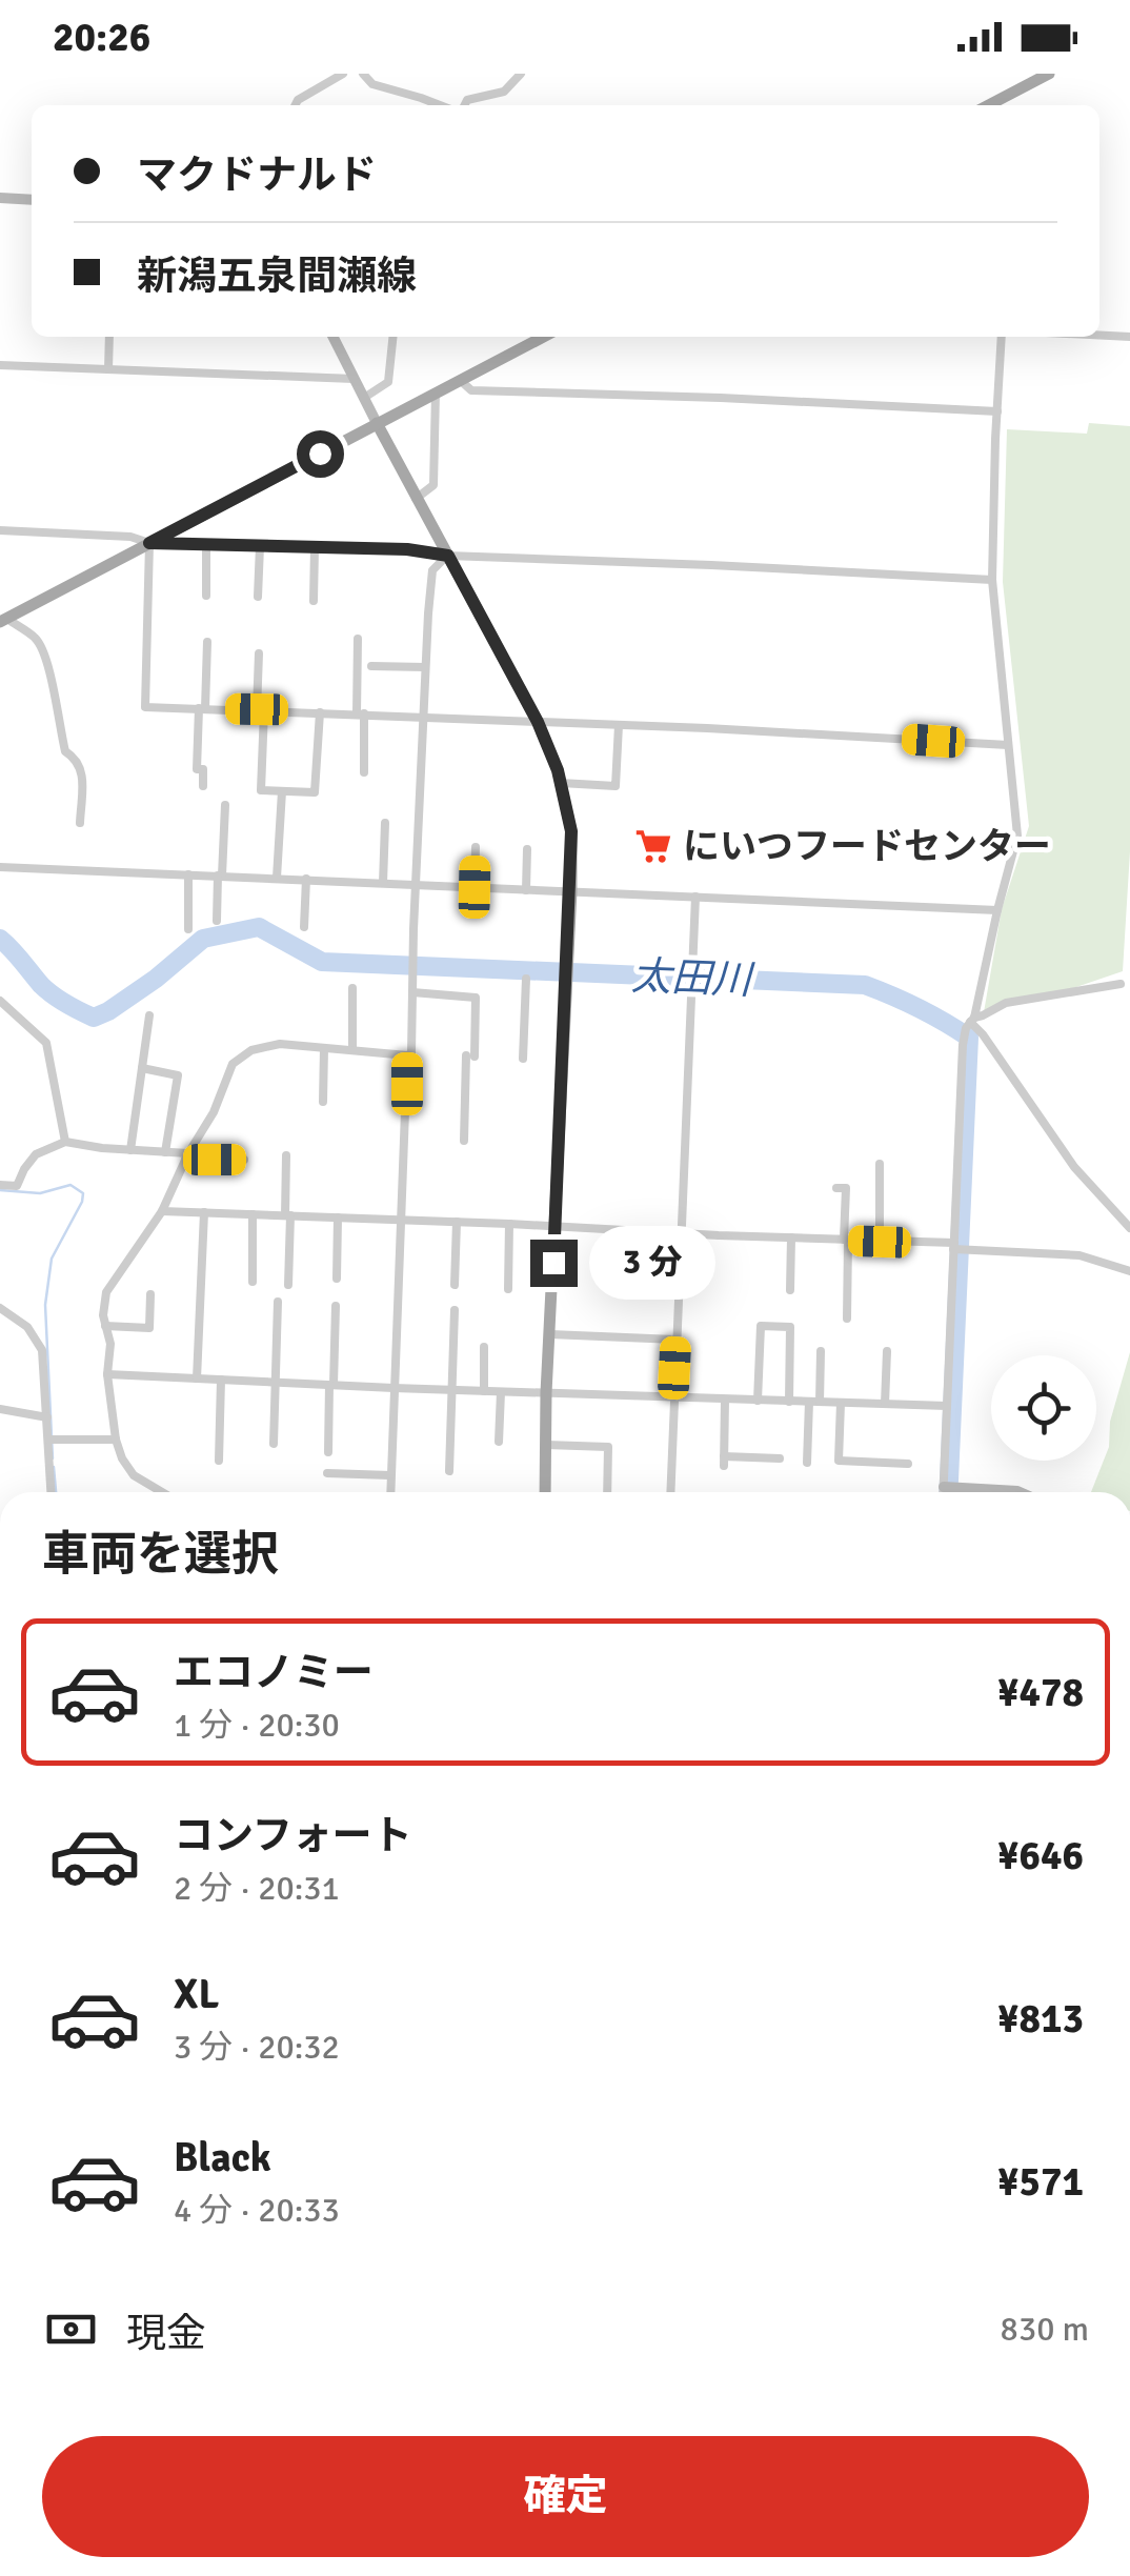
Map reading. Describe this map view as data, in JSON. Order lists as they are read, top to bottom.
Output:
{
  "water": ["太田川"],
  "places": {
    "supermarket": ["にいつフードセンター"]
  },
  "page": {
    "status": "20:26",
    "banner": ["マクドナルド", "新潟五泉間瀬線"],
    "bubble": "3 分",
    "heading": "車両を選択",
    "list": [
      {
        "name": "エコノミー",
        "note": "1 分 · 20:30",
        "value": "¥478"
      },
      {
        "name": "コンフォート",
        "note": "2 分 · 20:31",
        "value": "¥646"
      },
      {
        "name": "XL",
        "note": "3 分 · 20:32",
        "value": "¥813"
      },
      {
        "name": "Black",
        "note": "4 分 · 20:33",
        "value": "¥571"
      }
    ],
    "pay": ["現金", "830 m"],
    "buttons": "確定"
  }
}
